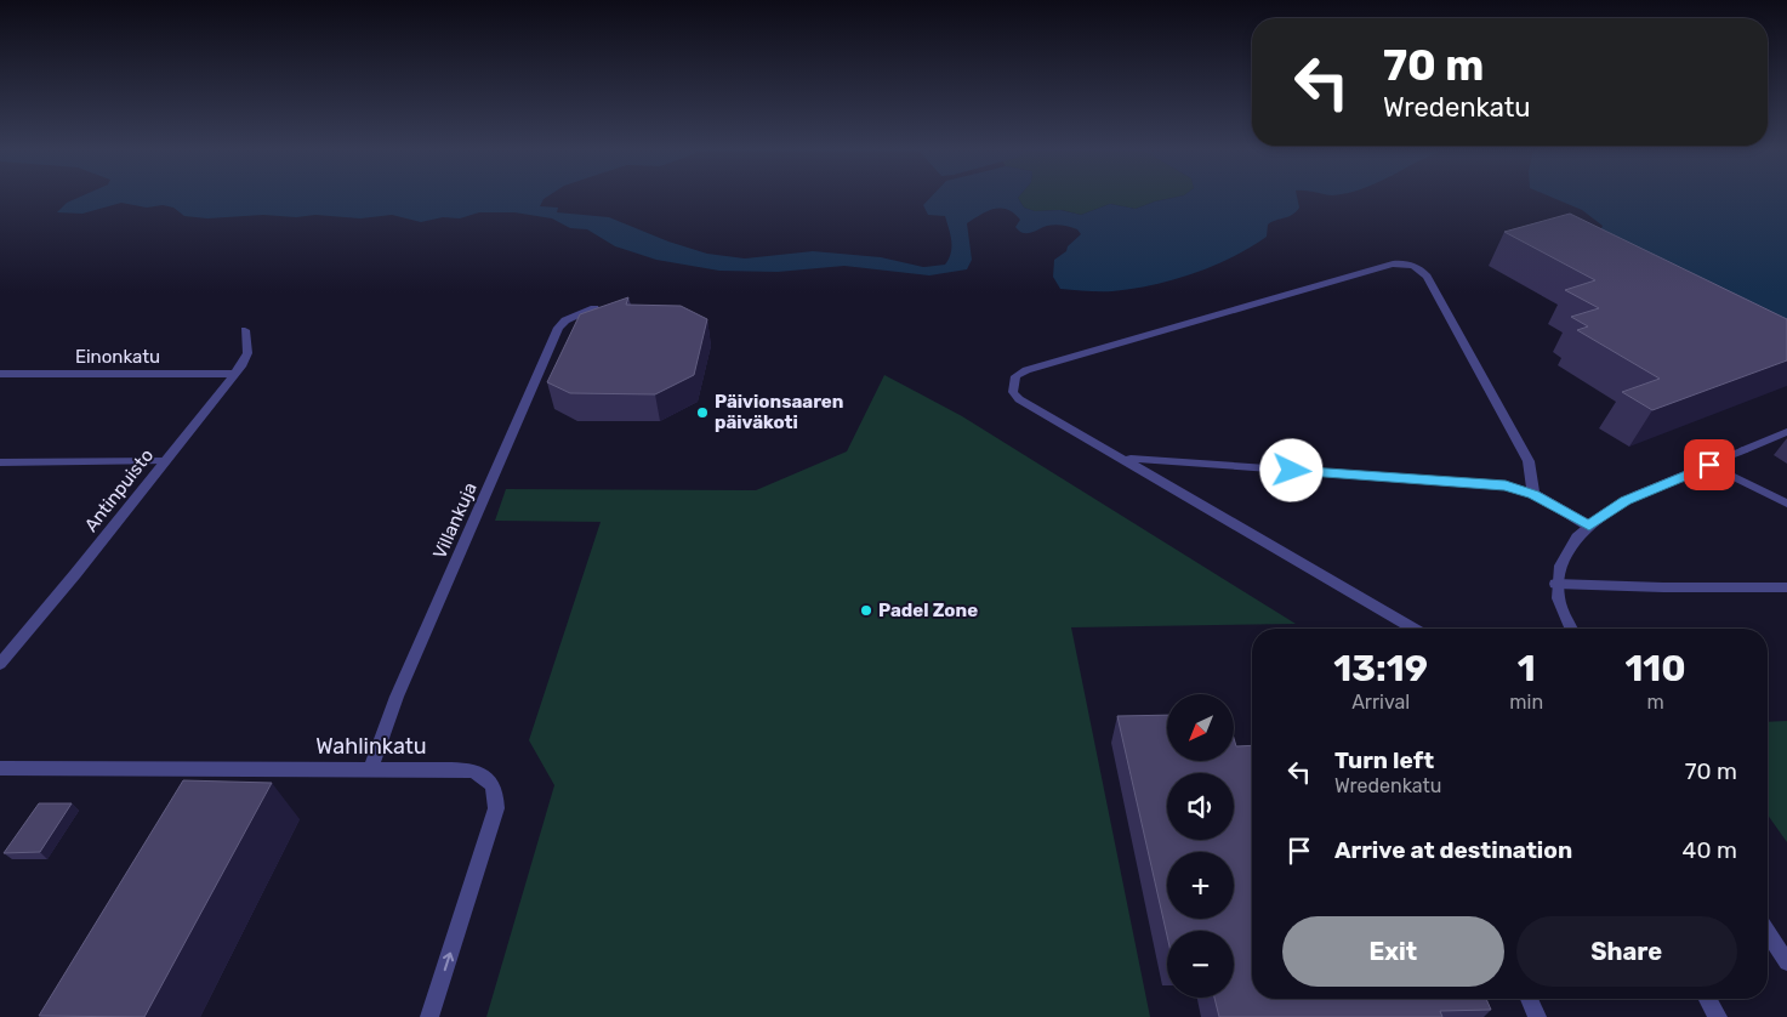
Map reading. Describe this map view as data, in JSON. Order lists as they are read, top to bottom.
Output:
{
  "streets": {
    "street": [
      "Einonkatu",
      "Antinpuisto",
      "Villankuja",
      "Wahlinkatu"
    ]
  },
  "crossings": [
    ["Einonkatu", "Antinpuisto"],
    ["Villankuja", "Wahlinkatu"]
  ],
  "places": ["Päivionsaaren päiväkoti", "Padel Zone"],
  "north": "bottom left",
  "page": {
    "turn": ["70 m", "Wredenkatu"],
    "eta": [
      "13:19",
      "Arrival",
      "1",
      "min",
      "110",
      "m"
    ],
    "map_buttons": ["+", "−"],
    "list": [
      {
        "name": "Turn left",
        "note": "Wredenkatu",
        "value": "70 m"
      },
      {
        "name": "Arrive at destination",
        "value": "40 m"
      }
    ],
    "buttons": ["Exit", "Share"]
  }
}
